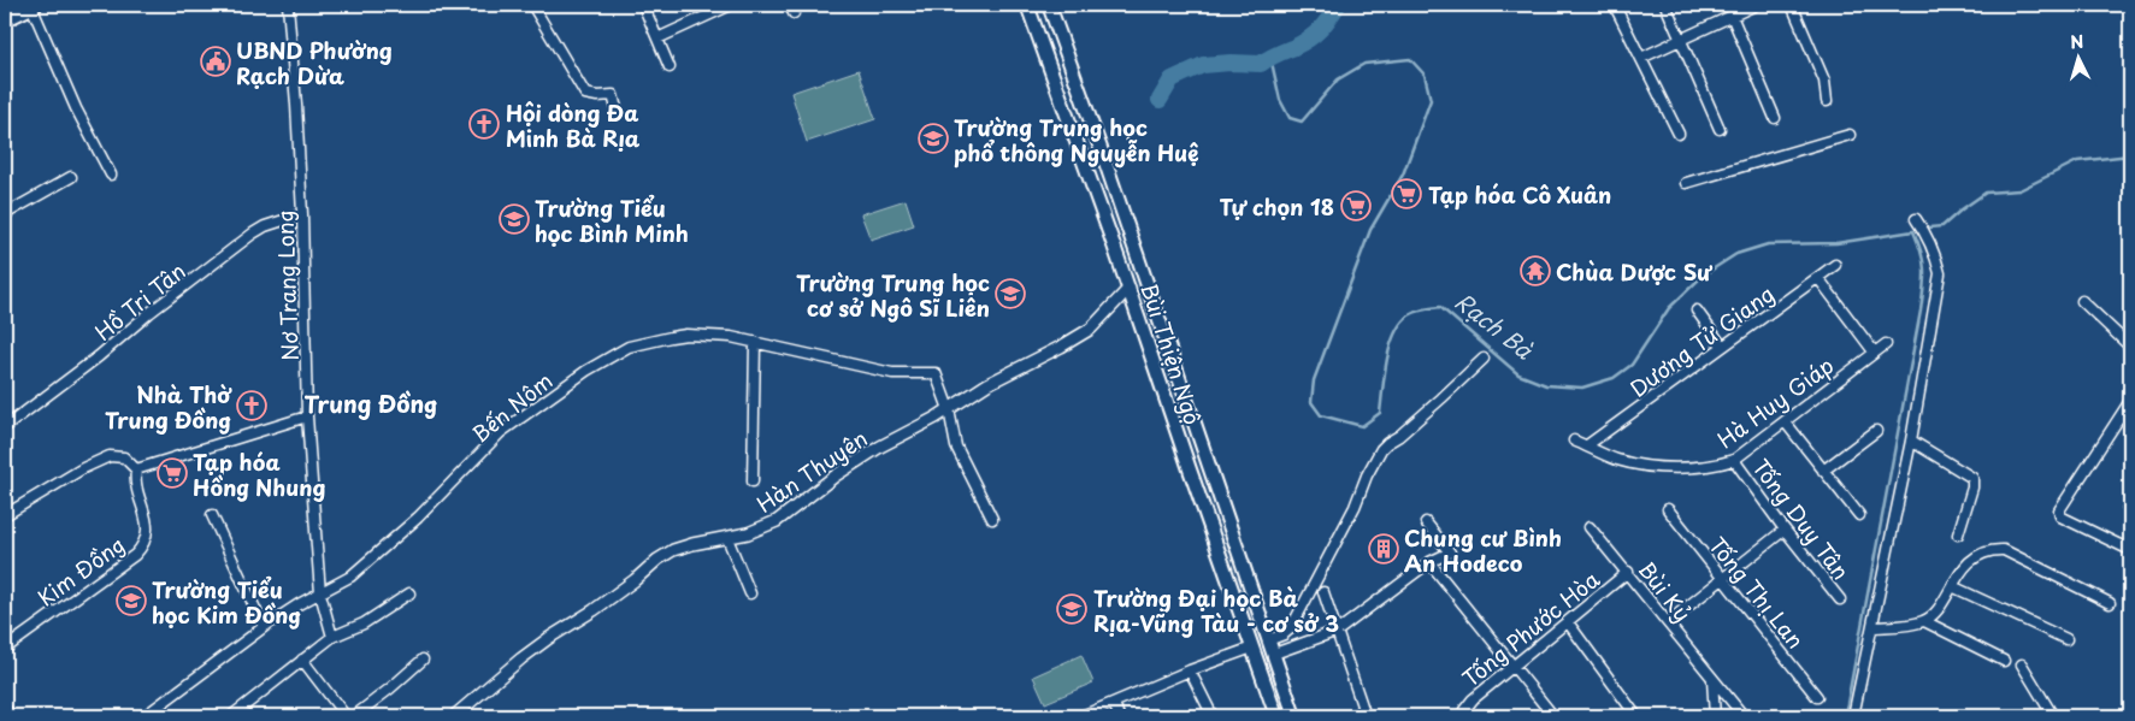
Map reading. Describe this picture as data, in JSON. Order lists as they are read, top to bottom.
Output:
{
  "streets": {
    "main road": ["Bùi Thiện Ngộ"],
    "street": [
      "Nơ Trang Long",
      "Hồ Tri Tân",
      "Dương Tử Giang",
      "Hà Huy Giáp",
      "Bến Nôm",
      "Hàn Thuyên",
      "Tống Duy Tân",
      "Kim Đồng",
      "Bùi Kỷ",
      "Tống Thị Lan",
      "Tống Phước Hòa"
    ]
  },
  "crossings": [
    ["Nơ Trang Long", "Hồ Tri Tân"],
    ["Nơ Trang Long", "Bến Nôm"],
    ["Dương Tử Giang", "Hà Huy Giáp"],
    ["Bùi Thiện Ngộ", "Hàn Thuyên"],
    ["Hà Huy Giáp", "Tống Duy Tân"],
    ["Bến Nôm", "Hàn Thuyên"],
    ["Bùi Kỷ", "Tống Phước Hòa"]
  ],
  "districts": ["Trung Đồng"],
  "water": ["Rạch Bà"],
  "places": {
    "public building": ["UBND Phường Rạch Dừa"],
    "church": ["Hội dòng Đa Minh Bà Rịa", "Nhà Thờ Trung Đồng"],
    "school or university": [
      "Trường Trung học phổ thông Nguyễn Huệ",
      "Trường Tiểu học Bình Minh",
      "Trường Trung học cơ sở Ngô Sĩ Liên",
      "Trường Tiểu học Kim Đồng",
      "Trường Đại học Bà Rịa-Vũng Tàu - cơ sở 3"
    ],
    "supermarket": ["Tạp hóa Cô Xuân", "Tự chọn 18", "Tạp hóa Hồng Nhung"],
    "temple": ["Chùa Dược Sư"],
    "building": ["Chung cư Bình An Hodeco"]
  },
  "north": "top"
}
